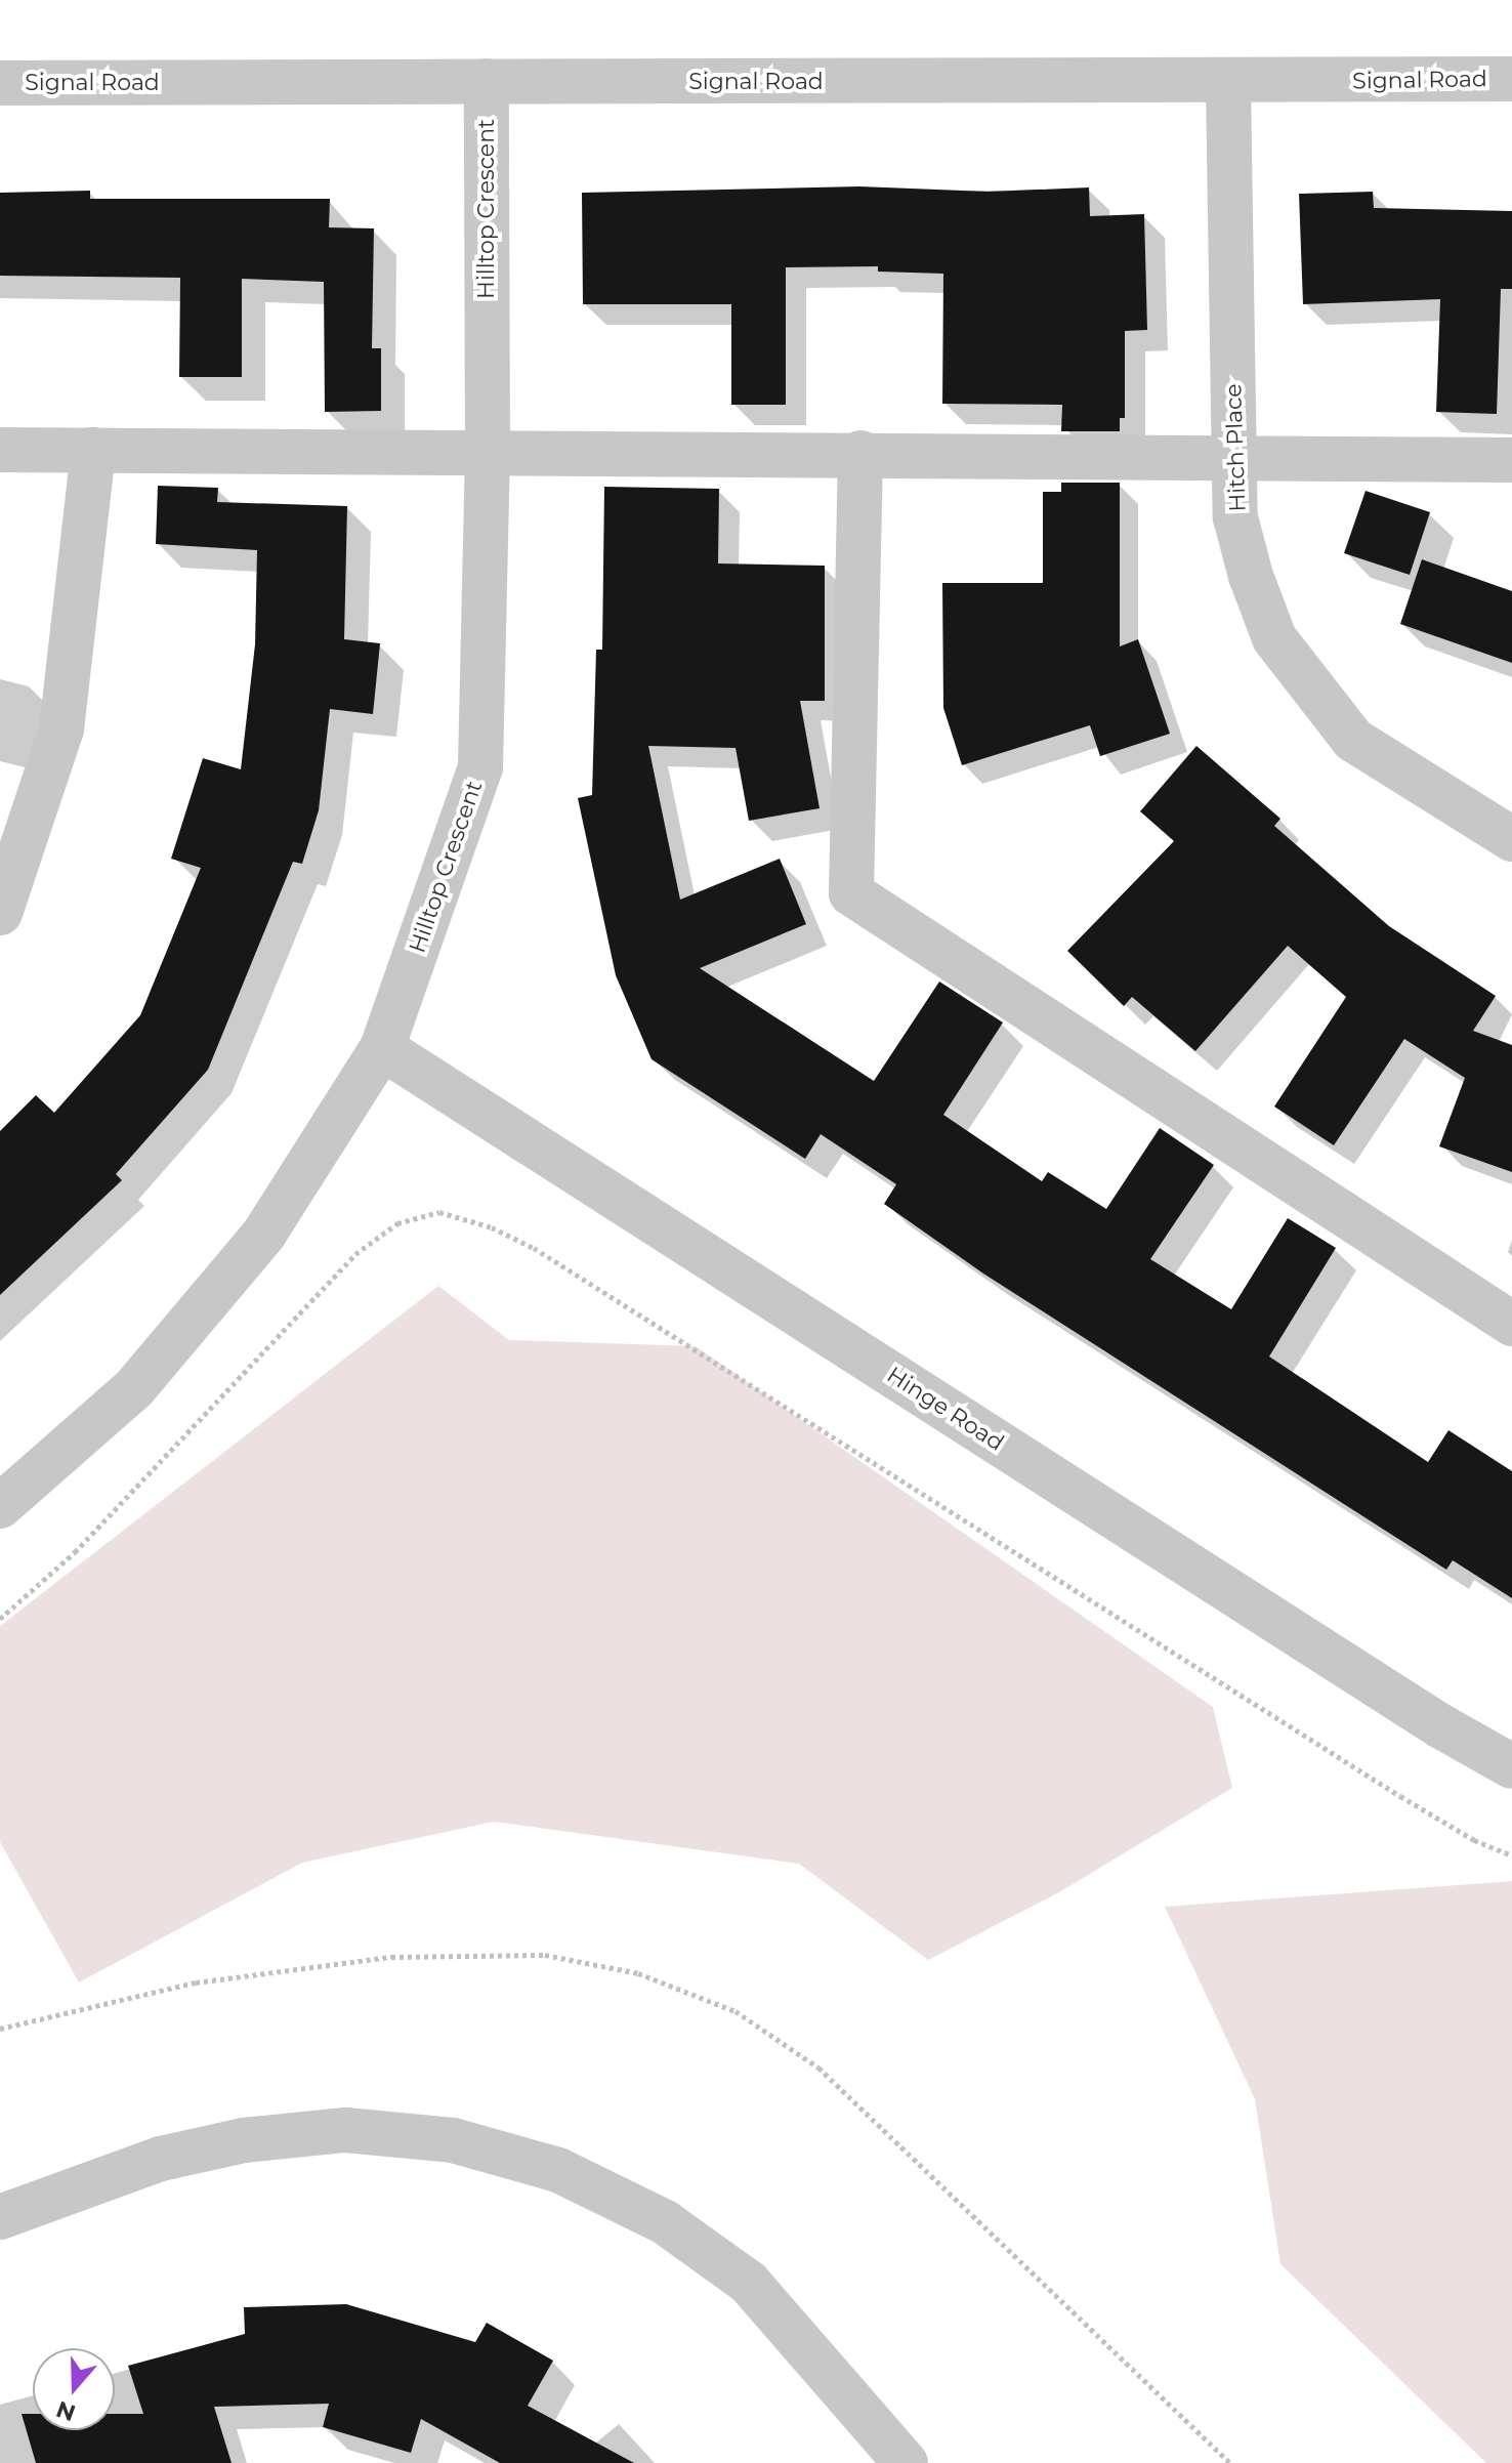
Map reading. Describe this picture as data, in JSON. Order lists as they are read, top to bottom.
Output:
{
  "streets": {
    "street": [
      "Signal Road",
      "Hilltop Crescent",
      "Hitch Place",
      "Hinge Road"
    ]
  },
  "crossings": [
    ["Signal Road", "Hilltop Crescent"],
    ["Signal Road", "Hitch Place"],
    ["Hilltop Crescent", "Hinge Road"]
  ],
  "north": "bottom"
}
